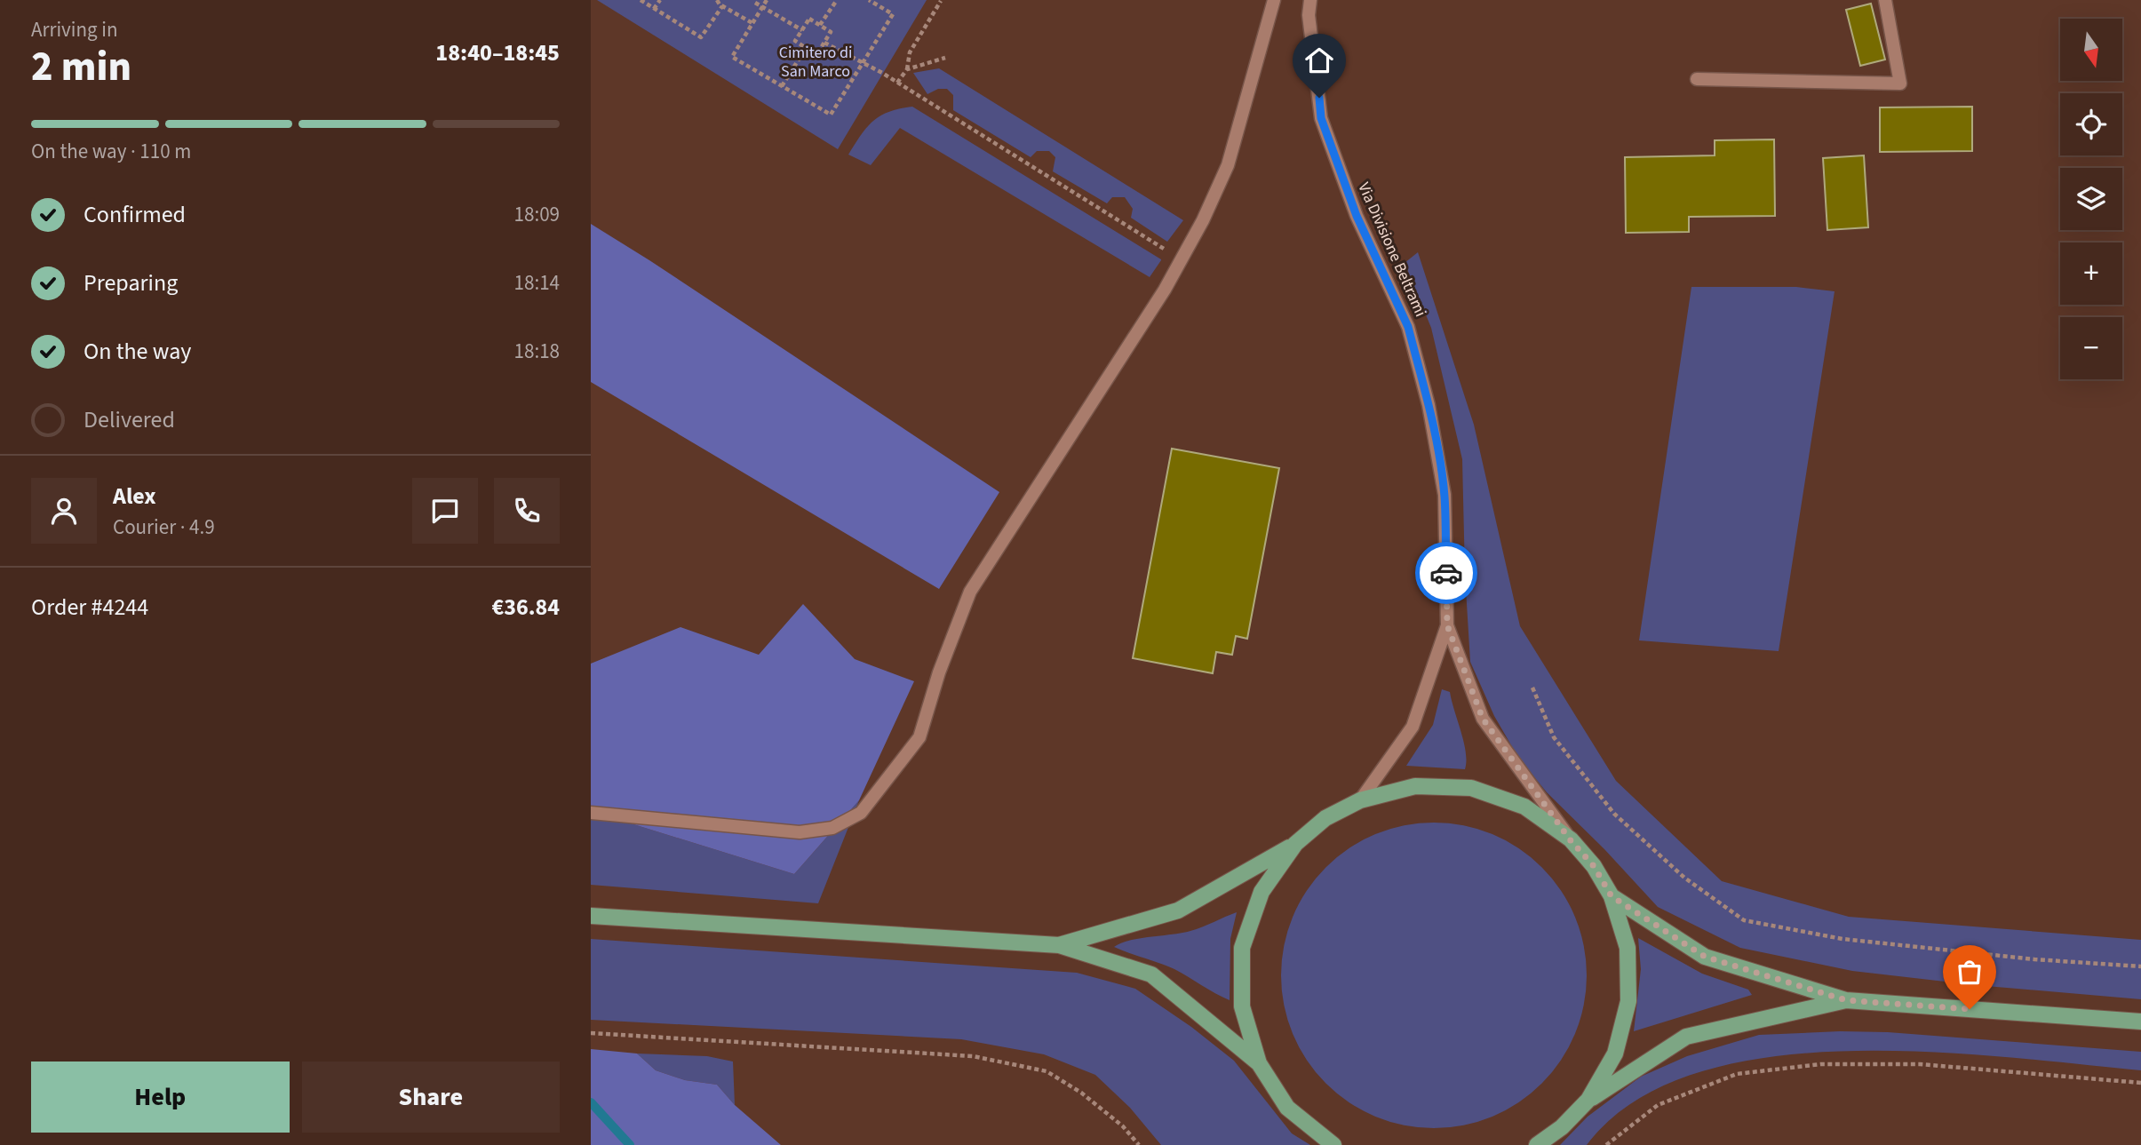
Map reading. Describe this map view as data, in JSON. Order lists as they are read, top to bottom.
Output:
{
  "streets": {
    "street": ["Via Divisione Beltrami"]
  },
  "parks": ["Cimitero di San Marco"],
  "north": "bottom",
  "page": {
    "heading": ["2 min", "Arriving in", "18:40–18:45"],
    "panel": [
      "Alex",
      "Courier · 4.9",
      "Order #4244",
      "€36.84"
    ],
    "map_buttons": ["+", "−"],
    "bar": "On the way · 110 m",
    "list": [
      ["Confirmed", "18:09"],
      ["Preparing", "18:14"],
      ["On the way", "18:18"],
      "Delivered"
    ],
    "buttons": ["Help", "Share"]
  }
}
